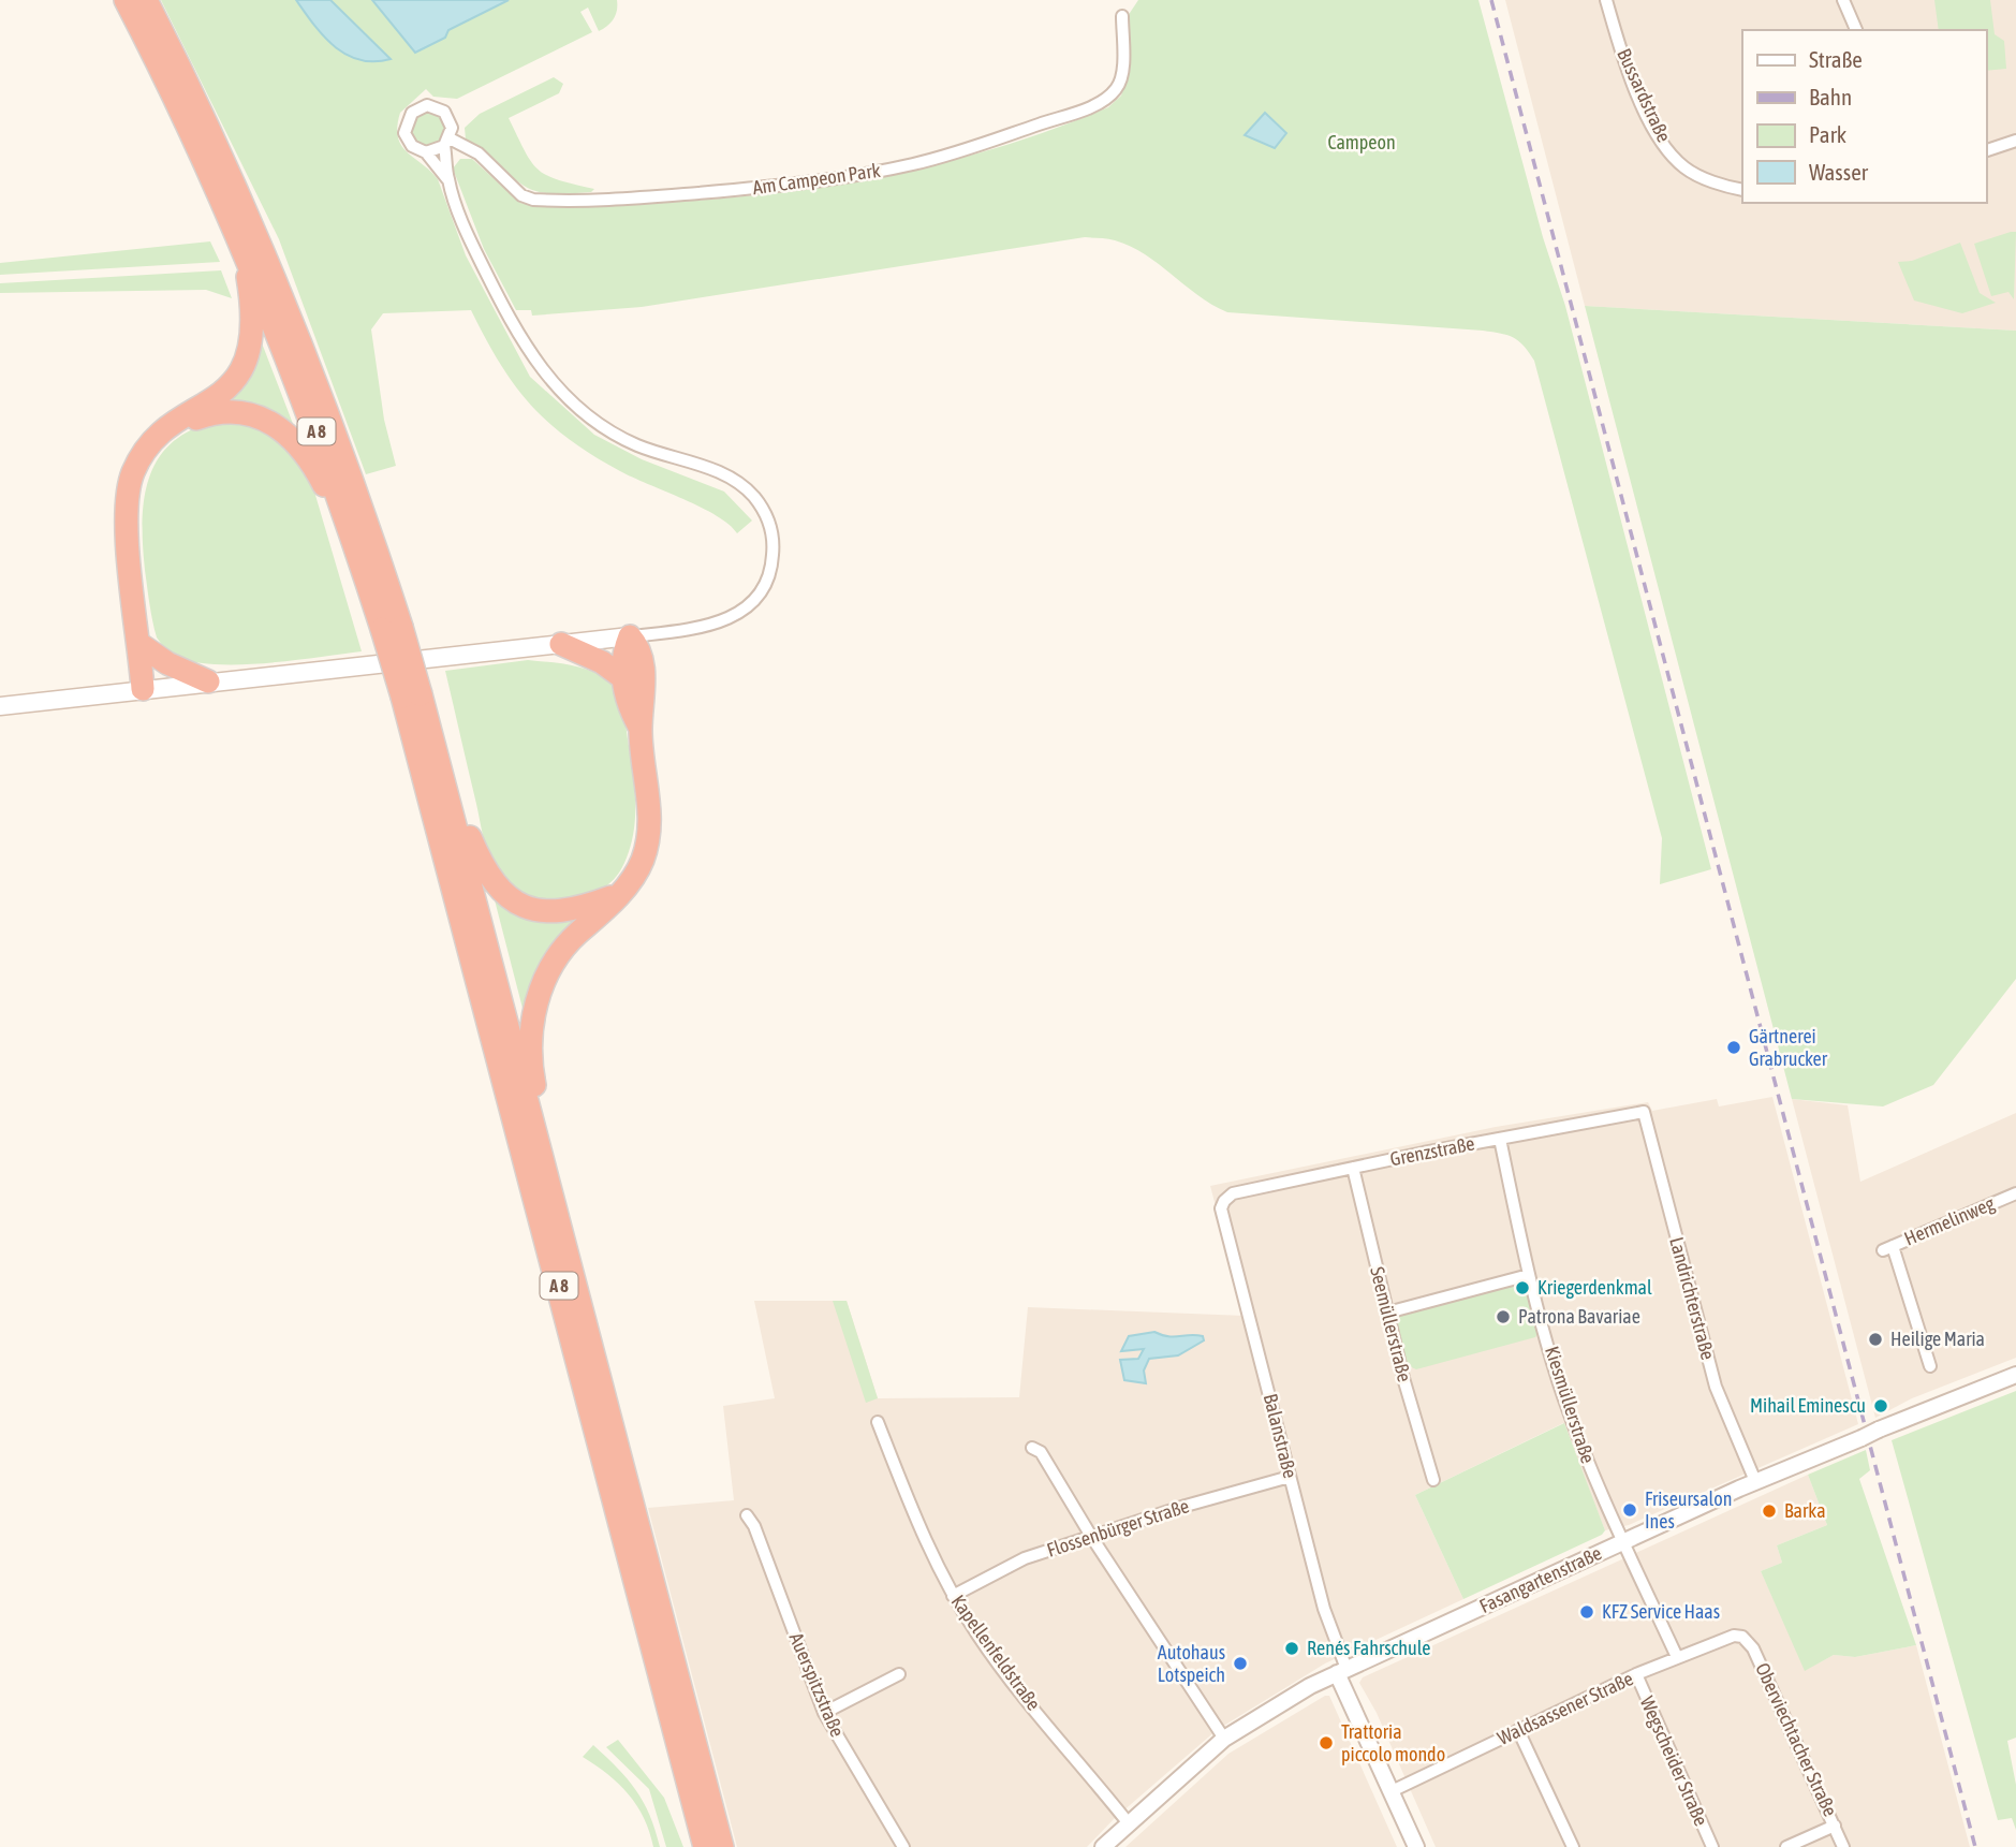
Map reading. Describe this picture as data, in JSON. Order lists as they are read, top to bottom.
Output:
{
  "streets": {
    "highway": ["A 8"],
    "street": [
      "Bussardstraße",
      "Am Campeon Park",
      "Grenzstraße",
      "Hermelinweg",
      "Landrichterstraße",
      "Seemüllerstraße",
      "Kiesmüllerstraße",
      "Balanstraße",
      "Flossenbürger Straße",
      "Fasangartenstraße",
      "Kapellenfeldstraße",
      "Auerspitzstraße",
      "Waldsassener Straße",
      "Oberviechtacher Straße",
      "Wegscheider Straße"
    ]
  },
  "crossings": [
    ["Grenzstraße", "Landrichterstraße"],
    ["Grenzstraße", "Seemüllerstraße"],
    ["Grenzstraße", "Kiesmüllerstraße"],
    ["Grenzstraße", "Balanstraße"],
    ["Landrichterstraße", "Fasangartenstraße"],
    ["Kiesmüllerstraße", "Fasangartenstraße"],
    ["Kiesmüllerstraße", "Waldsassener Straße"],
    ["Balanstraße", "Flossenbürger Straße"],
    ["Balanstraße", "Fasangartenstraße"],
    ["Balanstraße", "Waldsassener Straße"],
    ["Flossenbürger Straße", "Kapellenfeldstraße"],
    ["Fasangartenstraße", "Kapellenfeldstraße"],
    ["Waldsassener Straße", "Oberviechtacher Straße"],
    ["Waldsassener Straße", "Wegscheider Straße"]
  ],
  "parks": ["Campeon"],
  "places": [
    "Gärtnerei Grabrucker",
    "Kriegerdenkmal",
    "Patrona Bavariae",
    "Heilige Maria",
    "Mihail Eminescu",
    "Friseursalon Ines",
    "Barka",
    "KFZ Service Haas",
    "Renés Fahrschule",
    "Autohaus Lotspeich",
    "Trattoria piccolo mondo"
  ],
  "legend": [
    "Straße",
    "Bahn",
    "Park",
    "Wasser"
  ]
}
